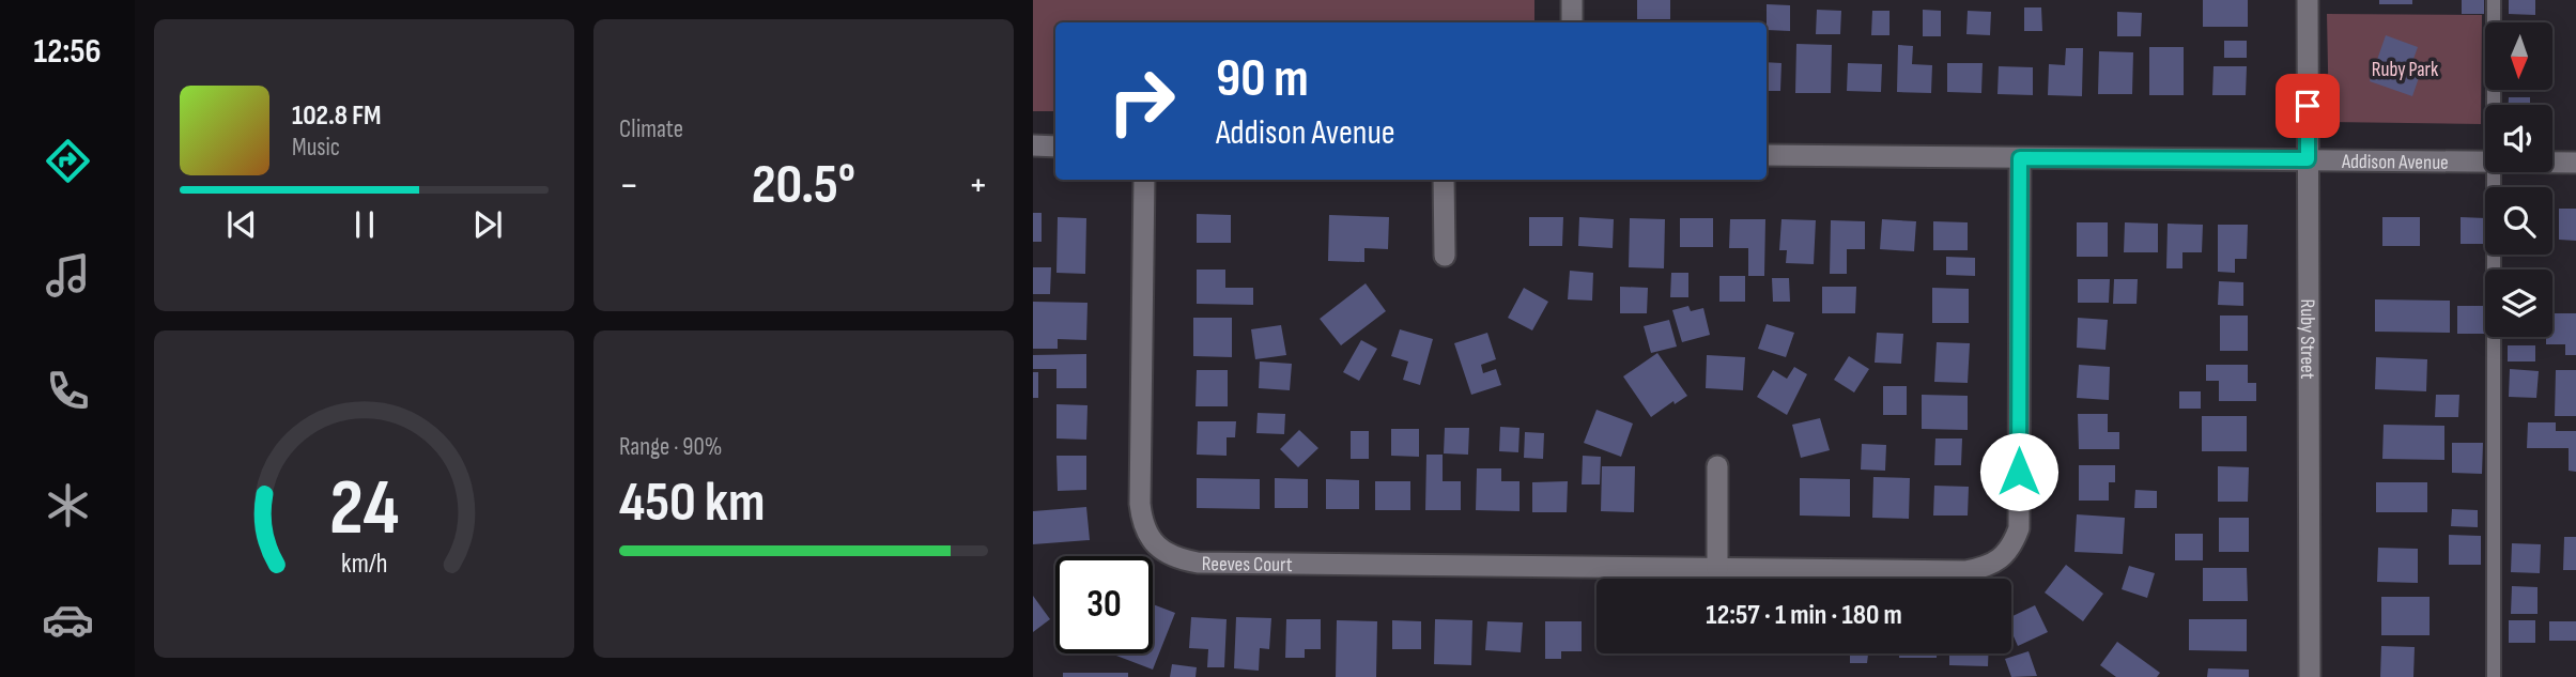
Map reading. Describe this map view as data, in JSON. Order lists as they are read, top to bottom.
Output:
{
  "streets": {
    "street": ["Addison Avenue", "Ruby Street", "Reeves Court"]
  },
  "crossings": [
    ["Addison Avenue", "Ruby Street"],
    ["Addison Avenue", "Reeves Court"]
  ],
  "parks": ["Ruby Park"],
  "north": "bottom",
  "page": {
    "tabs": "12:56",
    "tile": [
      "Climate",
      ["Range · 90%", "450 km"]
    ],
    "turn": ["90 m", "Addison Avenue"],
    "song": ["102.8 FM", "Music"],
    "heat": ["−", "20.5°", "+"],
    "limit": "30",
    "trip": "12:57 · 1 min · 180 m",
    "gauge": ["24", "km/h"]
  }
}
